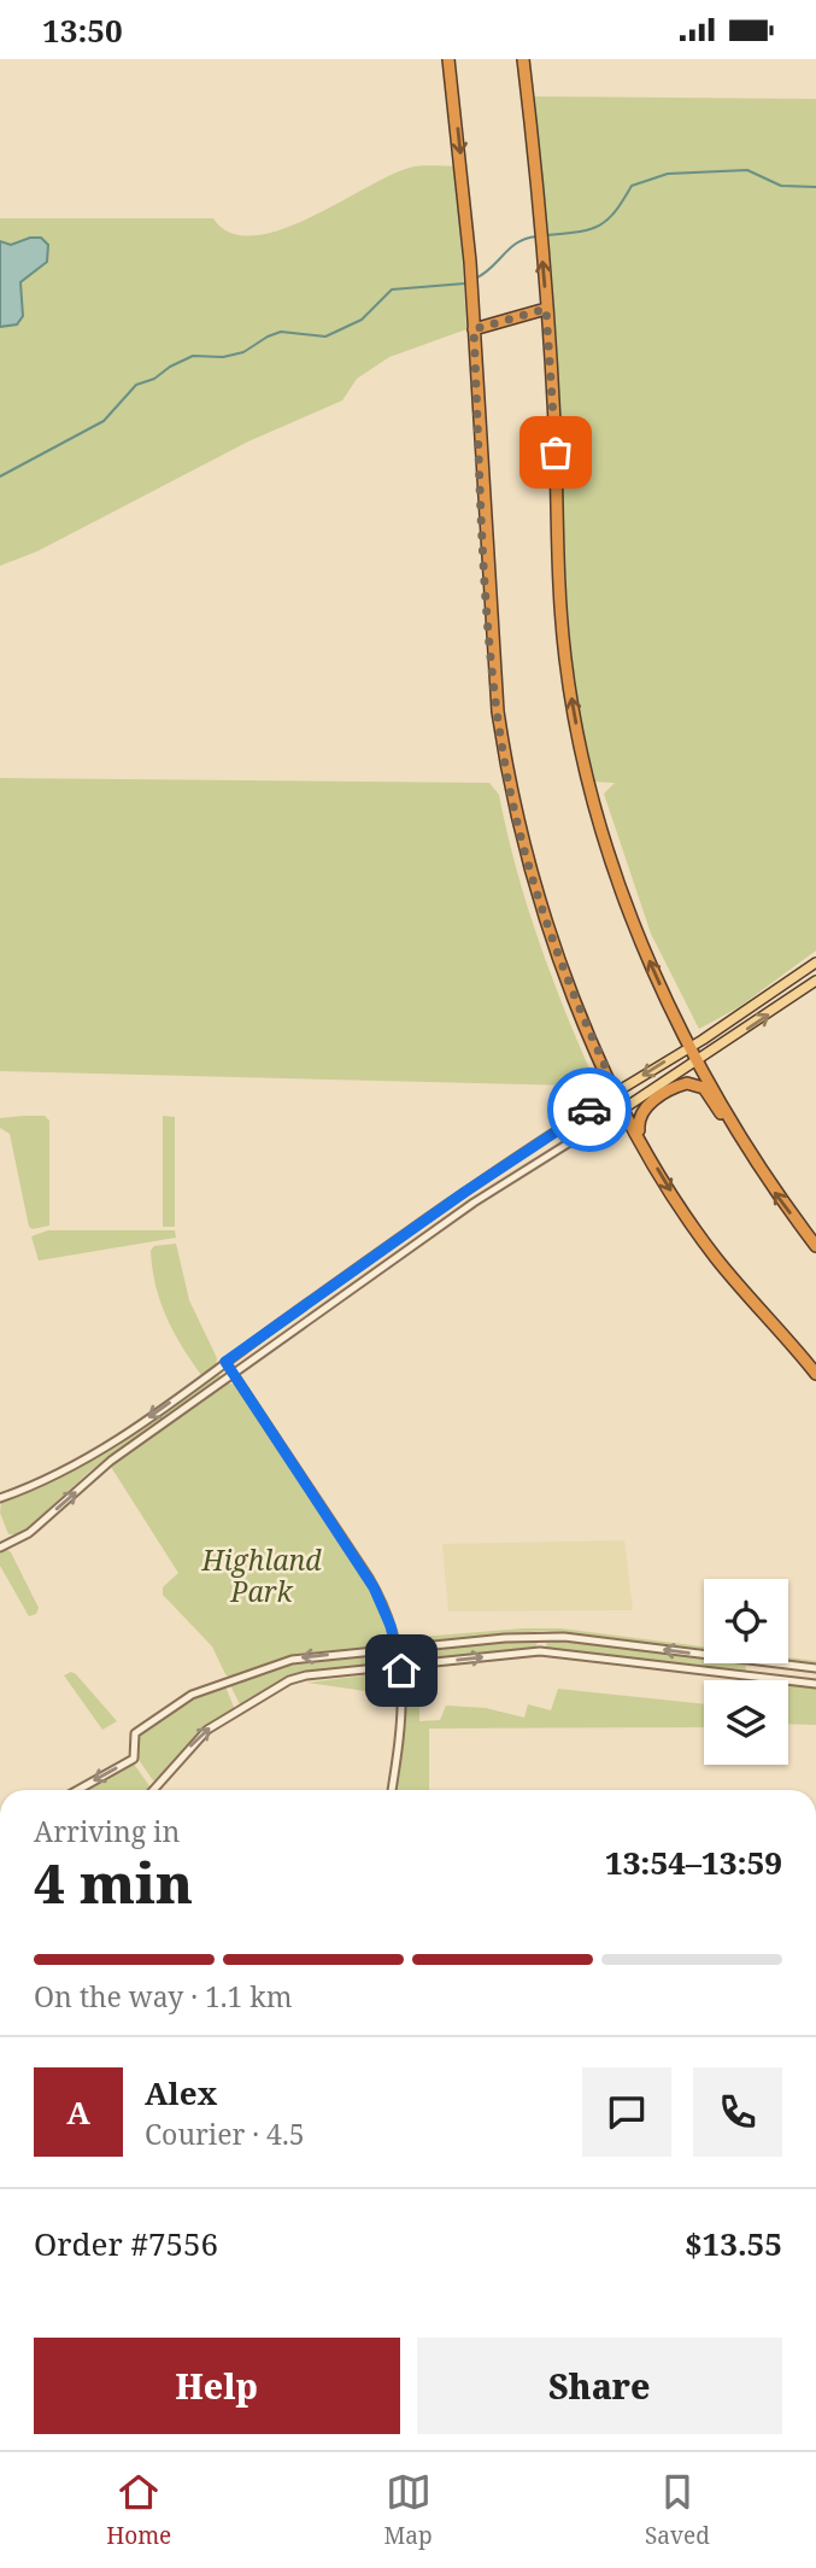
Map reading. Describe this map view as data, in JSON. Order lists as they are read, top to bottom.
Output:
{
  "parks": ["Highland Park"],
  "page": {
    "status": "13:50",
    "heading": ["4 min", "Arriving in", "13:54–13:59"],
    "panel": [
      "Alex",
      "Courier · 4.5",
      "Order #7556",
      "$13.55"
    ],
    "bar": "On the way · 1.1 km",
    "round": "A",
    "buttons": ["Help", "Share"],
    "tabs": ["Home", "Map", "Saved"]
  }
}
